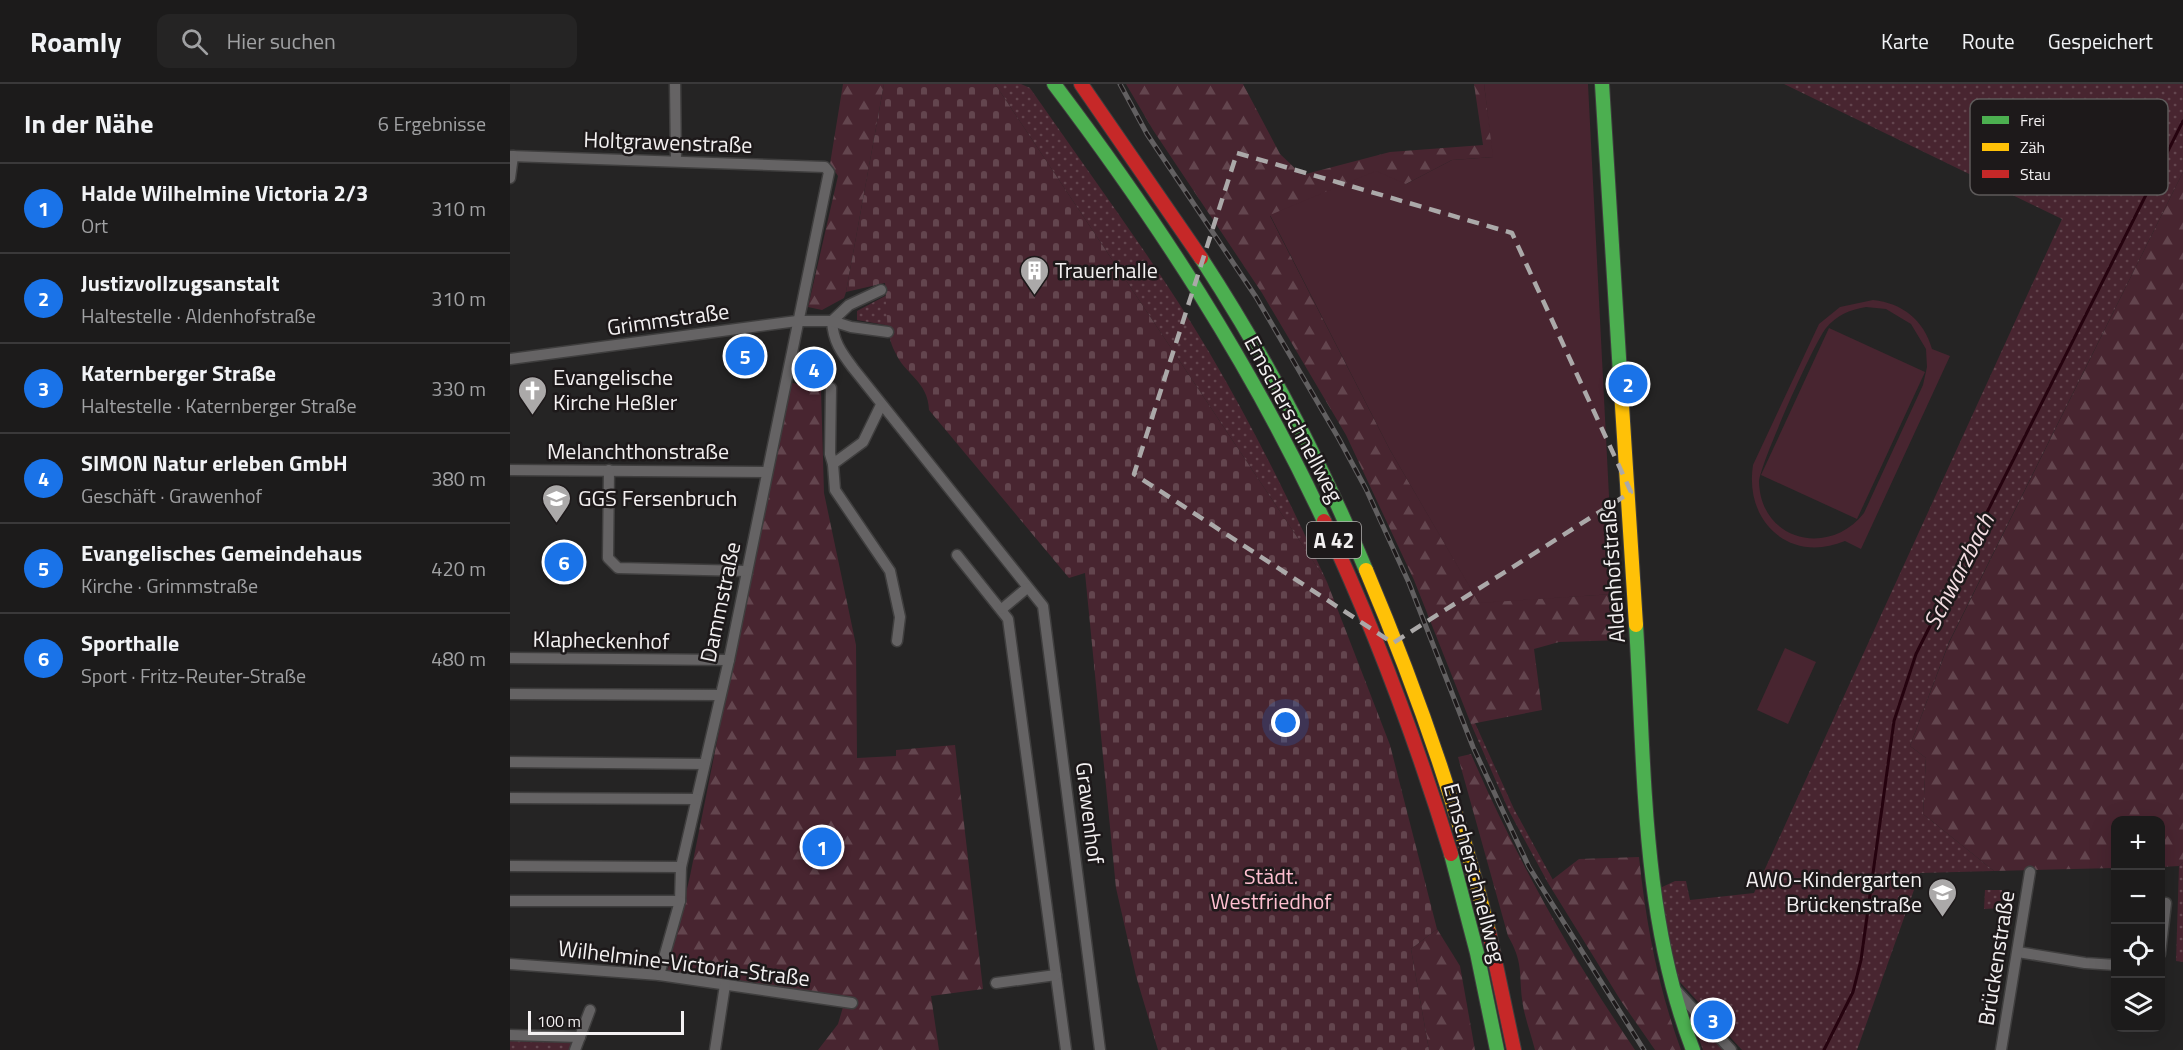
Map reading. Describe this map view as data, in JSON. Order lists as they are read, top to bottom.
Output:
{
  "streets": {
    "main road": ["Emscherschnellweg", "A 42", "Aldenhofstraße"],
    "street": [
      "Holtgrawenstraße",
      "Grimmstraße",
      "Melanchthonstraße",
      "Dammstraße",
      "Klapheckenhof",
      "Grawenhof",
      "Brückenstraße",
      "Wilhelmine-Victoria-Straße"
    ]
  },
  "crossings": [
    ["Holtgrawenstraße", "Dammstraße"],
    ["Grimmstraße", "Dammstraße"],
    ["Grimmstraße", "Grawenhof"],
    ["Melanchthonstraße", "Dammstraße"],
    ["Dammstraße", "Klapheckenhof"],
    ["Dammstraße", "Wilhelmine-Victoria-Straße"]
  ],
  "water": ["Schwarzbach"],
  "parks": ["Städt. Westfriedhof"],
  "places": {
    "building": ["Trauerhalle"],
    "church": ["Evangelische Kirche Heßler"],
    "school or university": ["GGS Fersenbruch", "AWO-Kindergarten Brückenstraße"]
  },
  "legend": ["Frei", "Zäh", "Stau"],
  "scale_bar": "100 m",
  "page": {
    "header": "Roamly",
    "search": "Hier suchen",
    "nav": ["Karte", "Route", "Gespeichert"],
    "heading": ["In der Nähe", "6 Ergebnisse"],
    "list": [
      {
        "mark": "1",
        "name": "Halde Wilhelmine Victoria 2/3",
        "note": "Ort",
        "value": "310 m"
      },
      {
        "mark": "2",
        "name": "Justizvollzugsanstalt",
        "note": "Haltestelle · Aldenhofstraße",
        "value": "310 m"
      },
      {
        "mark": "3",
        "name": "Katernberger Straße",
        "note": "Haltestelle · Katernberger Straße",
        "value": "330 m"
      },
      {
        "mark": "4",
        "name": "SIMON Natur erleben GmbH",
        "note": "Geschäft · Grawenhof",
        "value": "380 m"
      },
      {
        "mark": "5",
        "name": "Evangelisches Gemeindehaus",
        "note": "Kirche · Grimmstraße",
        "value": "420 m"
      },
      {
        "mark": "6",
        "name": "Sporthalle",
        "note": "Sport · Fritz-Reuter-Straße",
        "value": "480 m"
      }
    ],
    "pins": [
      "5",
      "4",
      "2",
      "6",
      "1",
      "3"
    ],
    "map_buttons": ["+", "−"],
    "scale": "100 m"
  }
}
